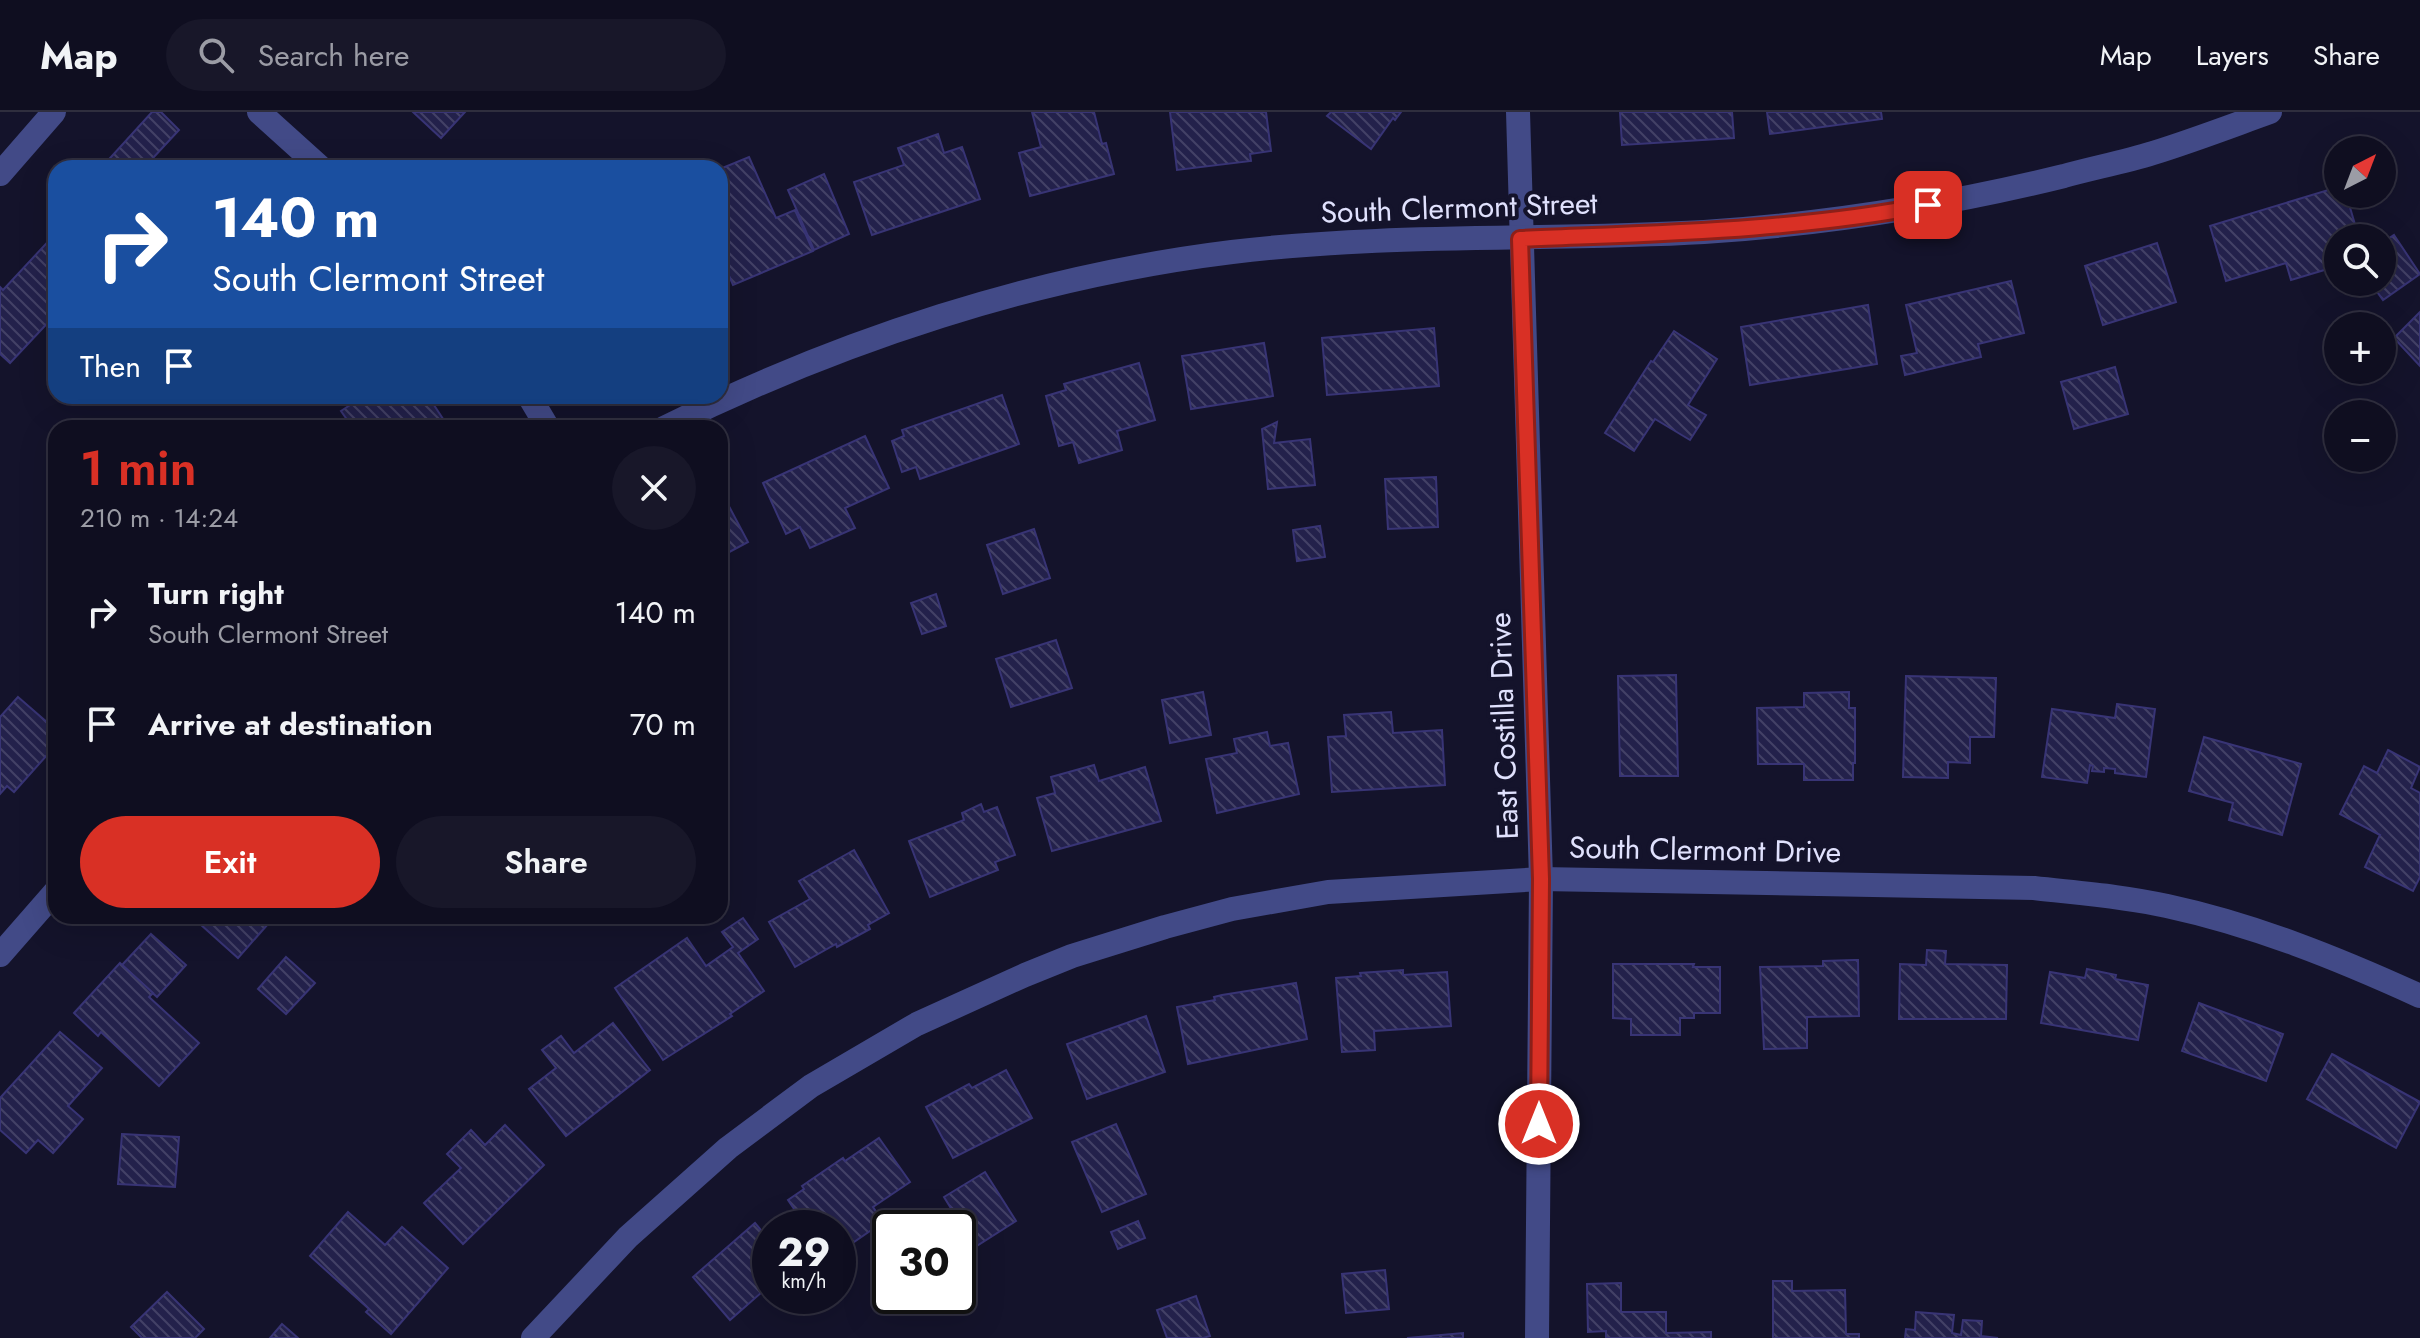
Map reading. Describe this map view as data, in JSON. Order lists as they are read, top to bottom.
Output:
{
  "streets": {
    "street": ["South Clermont Street", "East Costilla Drive", "South Clermont Drive"]
  },
  "crossings": [
    ["South Clermont Street", "East Costilla Drive"],
    ["East Costilla Drive", "South Clermont Drive"]
  ],
  "north": "top right",
  "page": {
    "header": "Map",
    "search": "Search here",
    "nav": ["Map", "Layers", "Share"],
    "map_buttons": ["+", "−"],
    "turn": ["140 m", "South Clermont Street"],
    "then": "Then",
    "heading": ["1 min", "210 m · 14:24"],
    "list": [
      {
        "name": "Turn right",
        "note": "South Clermont Street",
        "value": "140 m"
      },
      {
        "name": "Arrive at destination",
        "value": "70 m"
      }
    ],
    "buttons": ["Exit", "Share"],
    "speed": "29 km/h",
    "limit": "30"
  }
}
